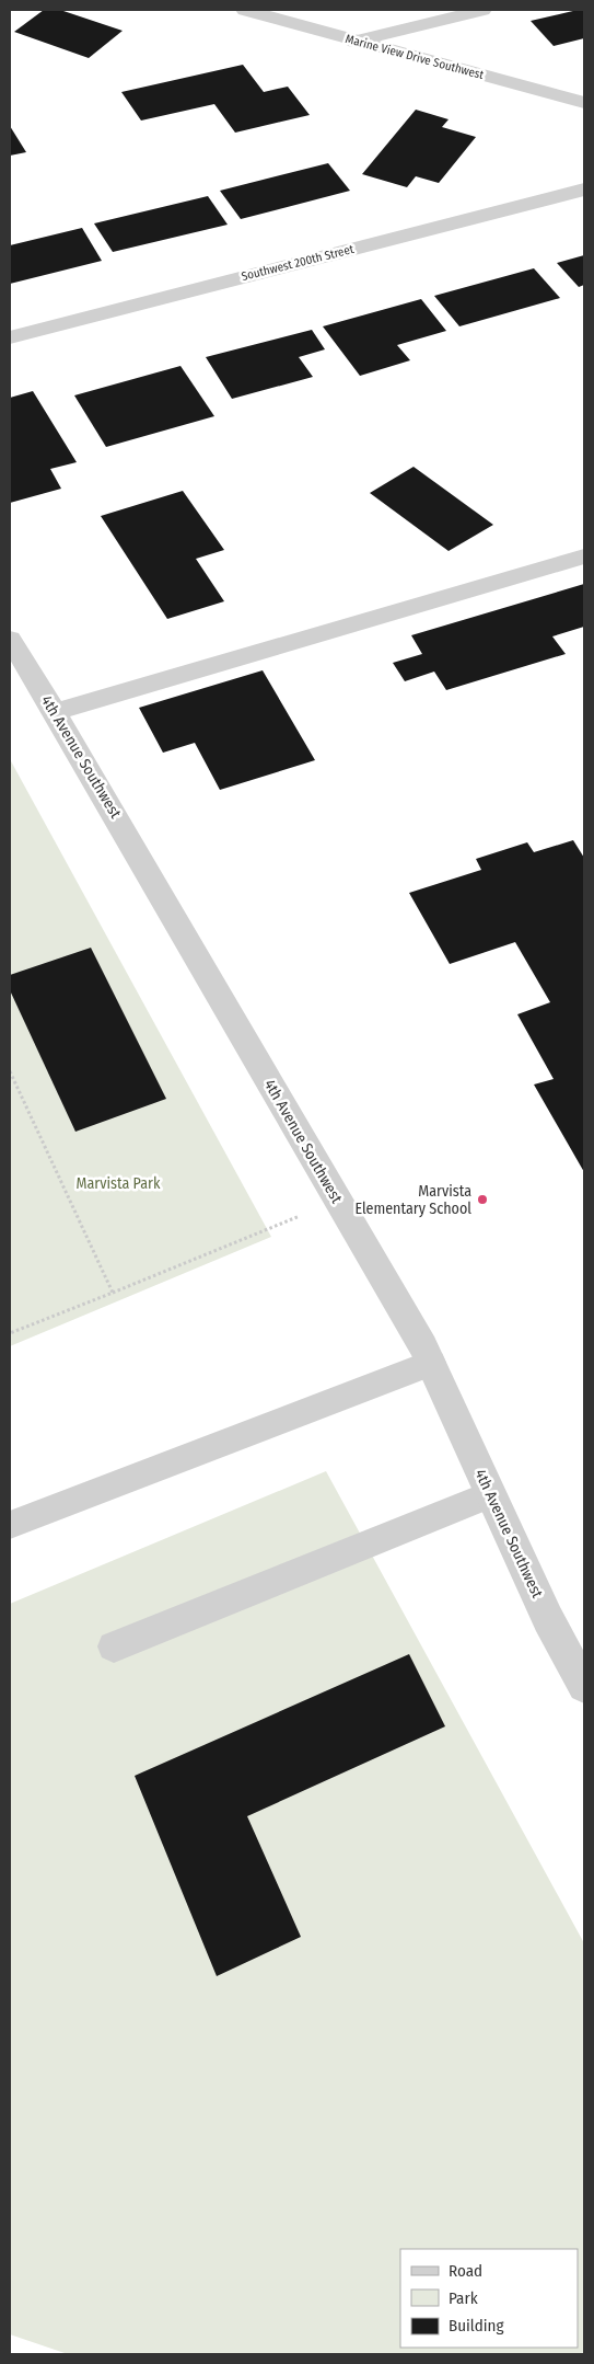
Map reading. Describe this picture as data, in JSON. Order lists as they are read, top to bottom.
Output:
{
  "streets": {
    "street": ["Marine View Drive Southwest", "Southwest 200th Street", "4th Avenue Southwest"]
  },
  "parks": ["Marvista Park"],
  "places": ["Marvista Elementary School"],
  "legend": ["Road", "Park", "Building"]
}
